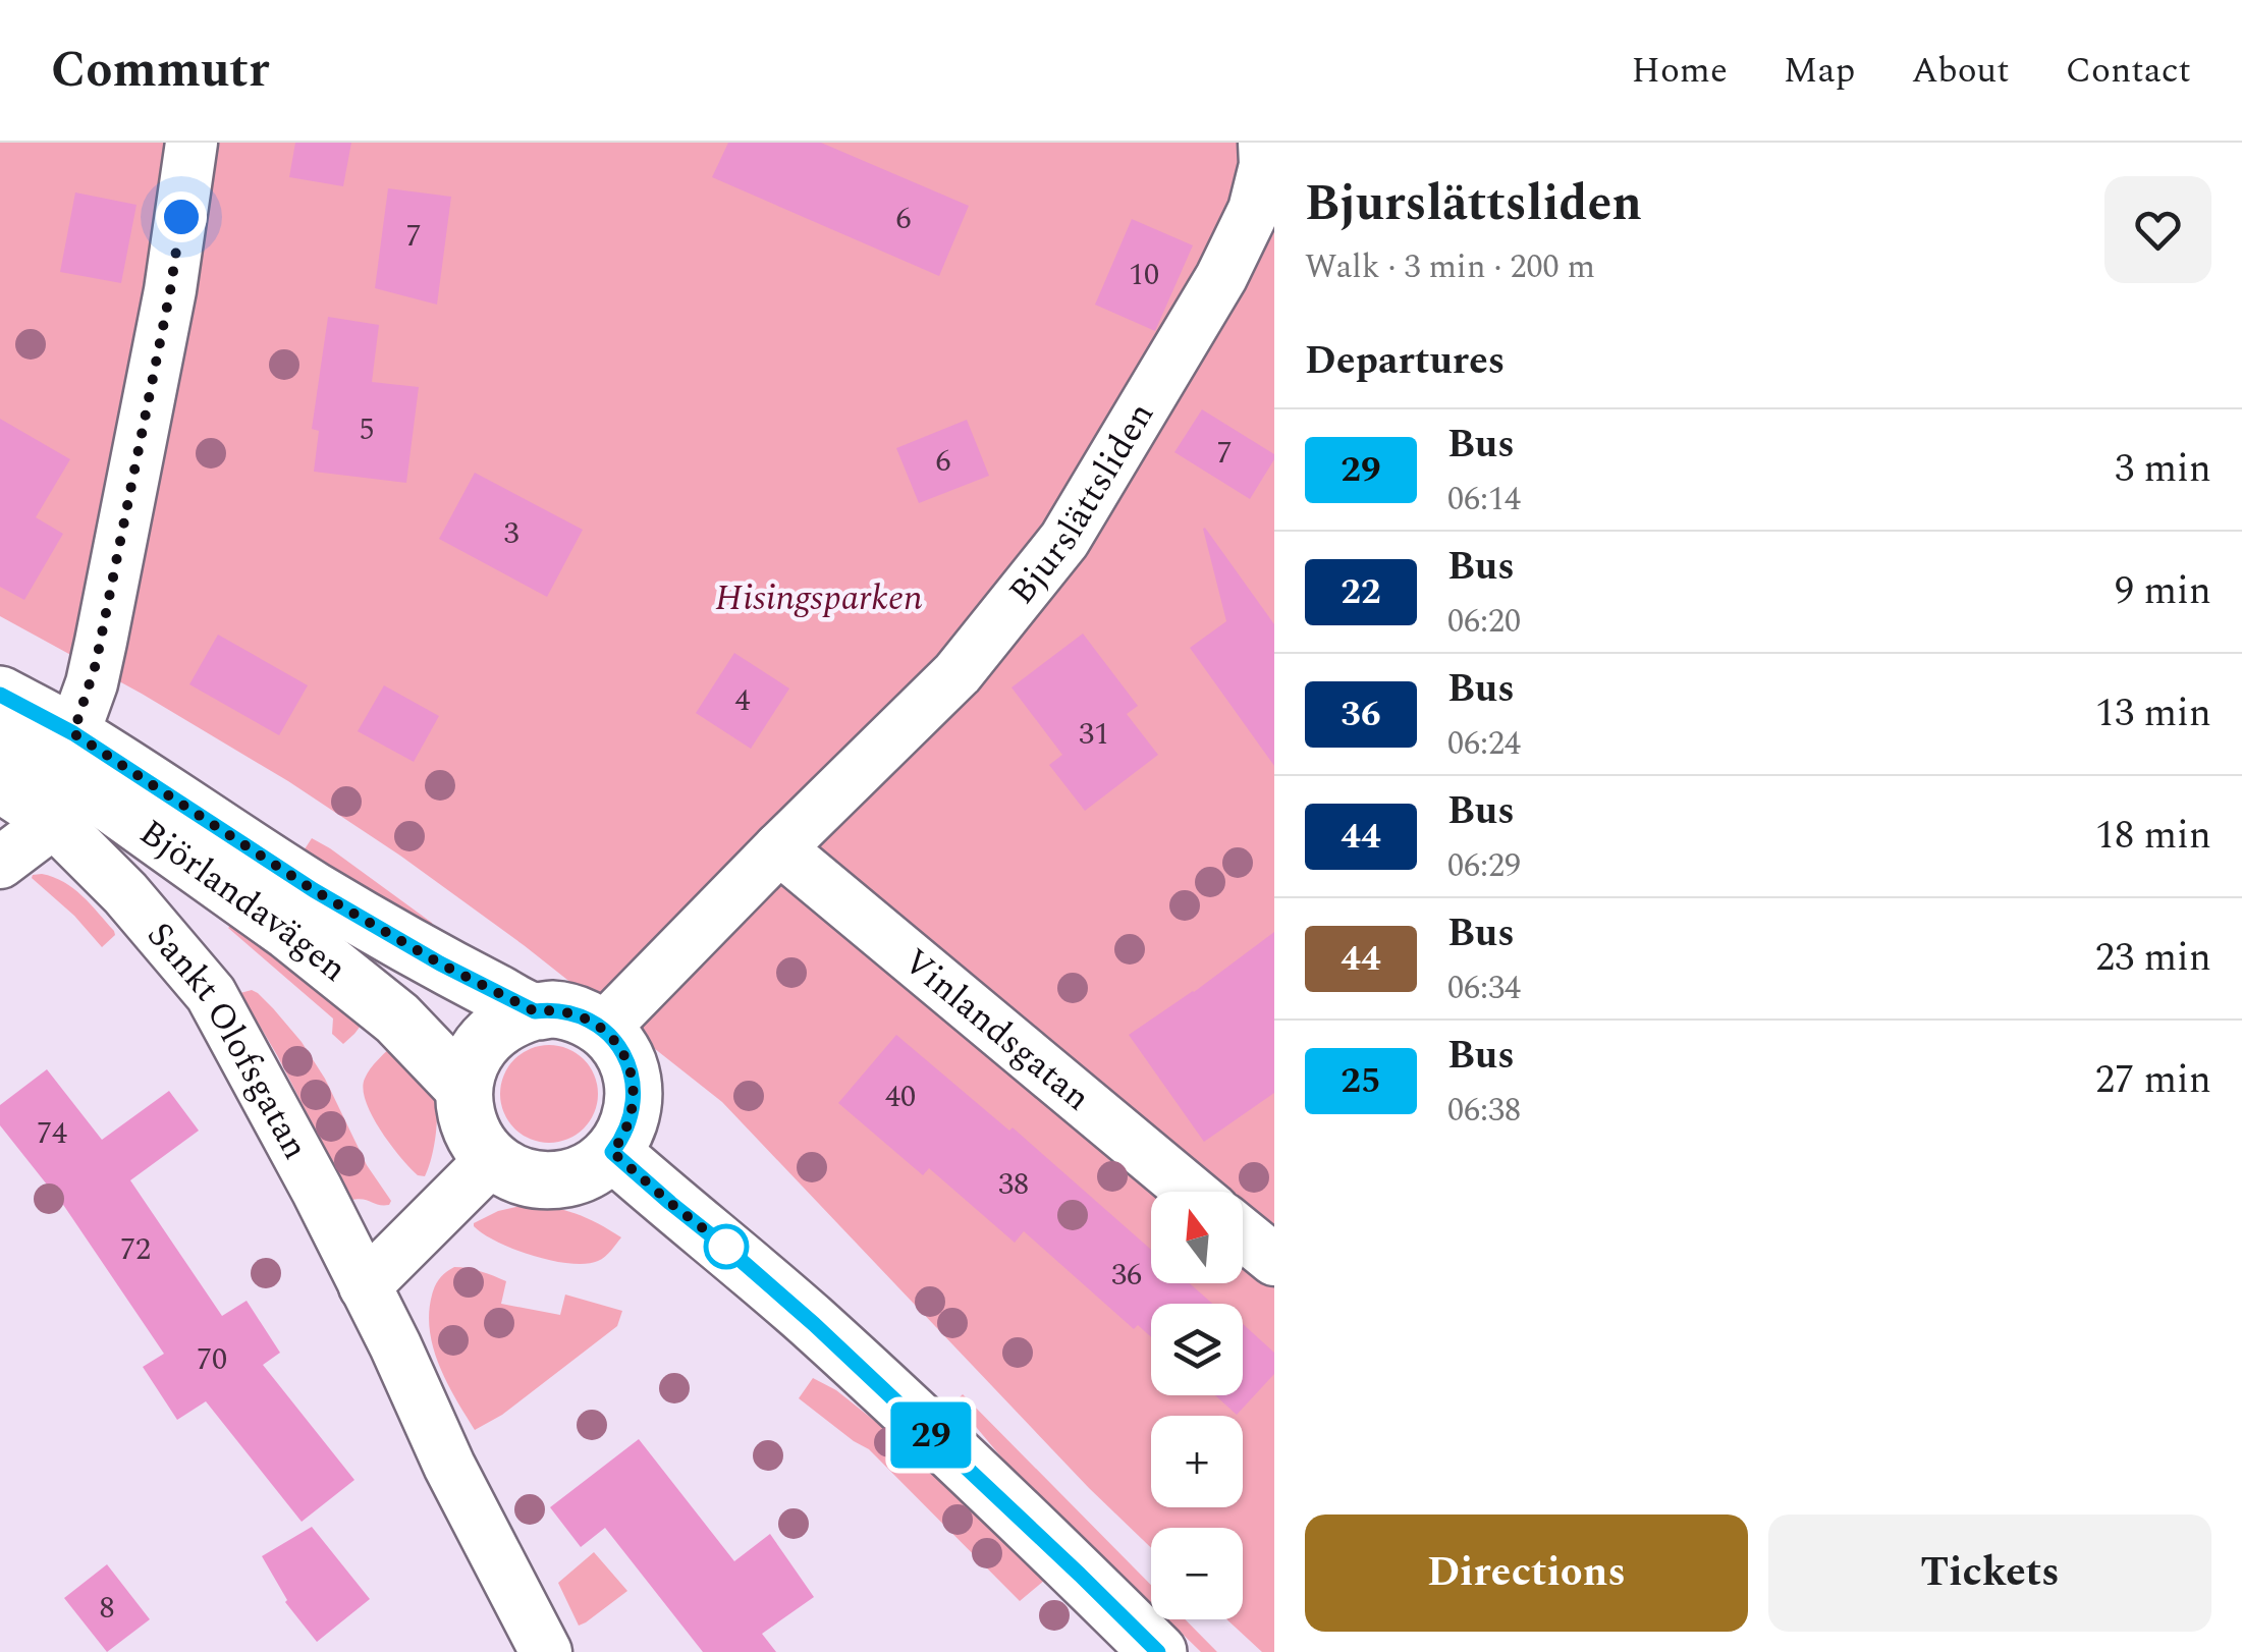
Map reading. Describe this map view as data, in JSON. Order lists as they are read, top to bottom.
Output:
{
  "streets": {
    "street": [
      "Bjurslättsliden",
      "Björlandavägen",
      "Vinlandsgatan",
      "Sankt Olofsgatan"
    ]
  },
  "crossings": [
    ["Bjurslättsliden", "Björlandavägen"],
    ["Bjurslättsliden", "Vinlandsgatan"],
    ["Björlandavägen", "Sankt Olofsgatan"]
  ],
  "parks": ["Hisingsparken"],
  "lines": ["bus line 29"],
  "house_numbers": [
    "6",
    "7",
    "10",
    "5",
    "7",
    "6",
    "3",
    "4",
    "31",
    "40",
    "74",
    "38",
    "72",
    "36",
    "70",
    "8"
  ],
  "north": "top",
  "page": {
    "header": "Commutr",
    "nav": [
      "Home",
      "Map",
      "About",
      "Contact"
    ],
    "on_map": "29",
    "heading": [
      ["Bjurslättsliden", "Walk · 3 min · 200 m"],
      "Departures"
    ],
    "list": [
      {
        "mark": "29",
        "name": "Bus",
        "note": "06:14",
        "value": "3 min"
      },
      {
        "mark": "22",
        "name": "Bus",
        "note": "06:20",
        "value": "9 min"
      },
      {
        "mark": "36",
        "name": "Bus",
        "note": "06:24",
        "value": "13 min"
      },
      {
        "mark": "44",
        "name": "Bus",
        "note": "06:29",
        "value": "18 min"
      },
      {
        "mark": "44",
        "name": "Bus",
        "note": "06:34",
        "value": "23 min"
      },
      {
        "mark": "25",
        "name": "Bus",
        "note": "06:38",
        "value": "27 min"
      }
    ],
    "map_buttons": ["+", "−"],
    "buttons": ["Directions", "Tickets"]
  }
}
